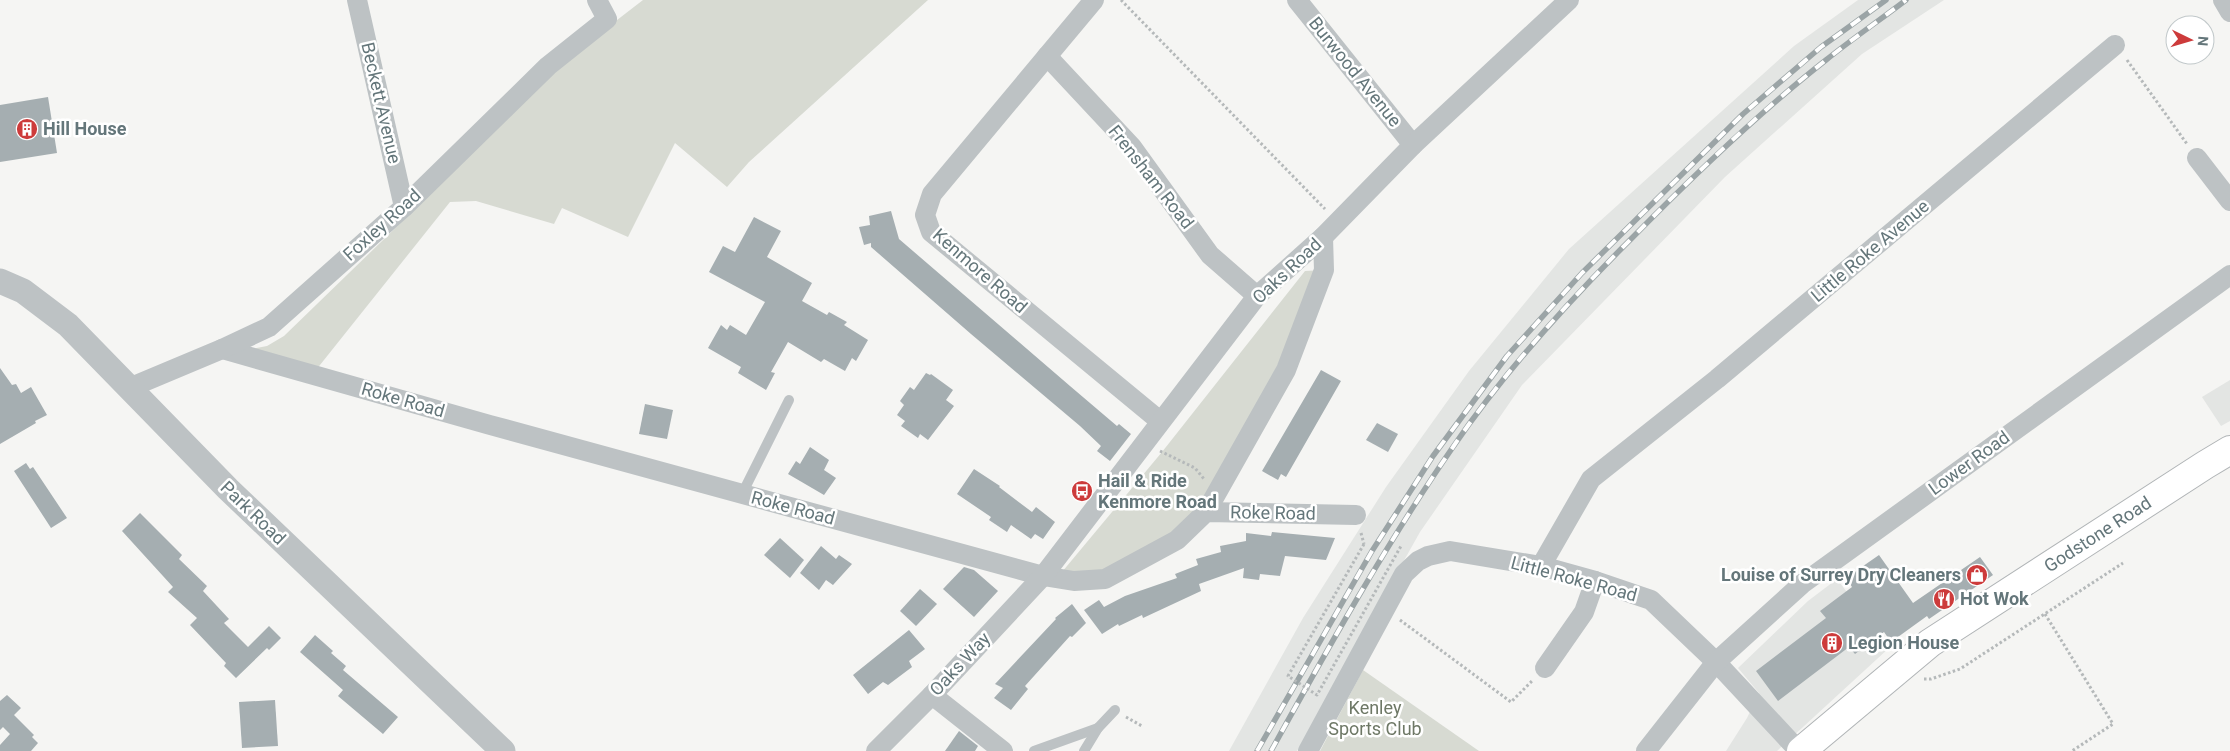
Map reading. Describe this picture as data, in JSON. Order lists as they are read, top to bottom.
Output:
{
  "streets": {
    "highway": ["Godstone Road"],
    "street": [
      "Burwood Avenue",
      "Beckett Avenue",
      "Frensham Road",
      "Foxley Road",
      "Little Roke Avenue",
      "Kenmore Road",
      "Oaks Road",
      "Roke Road",
      "Lower Road",
      "Park Road",
      "Little Roke Road",
      "Oaks Way"
    ]
  },
  "crossings": [
    ["Burwood Avenue", "Oaks Road"],
    ["Beckett Avenue", "Foxley Road"],
    ["Frensham Road", "Kenmore Road"],
    ["Frensham Road", "Oaks Road"],
    ["Foxley Road", "Roke Road"],
    ["Foxley Road", "Park Road"],
    ["Little Roke Avenue", "Little Roke Road"],
    ["Kenmore Road", "Oaks Road"],
    ["Oaks Road", "Roke Road"],
    ["Oaks Road", "Oaks Way"],
    ["Roke Road", "Oaks Way"],
    ["Lower Road", "Little Roke Road"],
    ["Godstone Road", "Little Roke Road"]
  ],
  "parks": ["Kenley Sports Club"],
  "places": {
    "building": ["Hill House", "Legion House"],
    "bus stop": ["Hail & Ride Kenmore Road"],
    "shop": ["Louise of Surrey Dry Cleaners"],
    "restaurant": ["Hot Wok"]
  },
  "north": "right"
}
